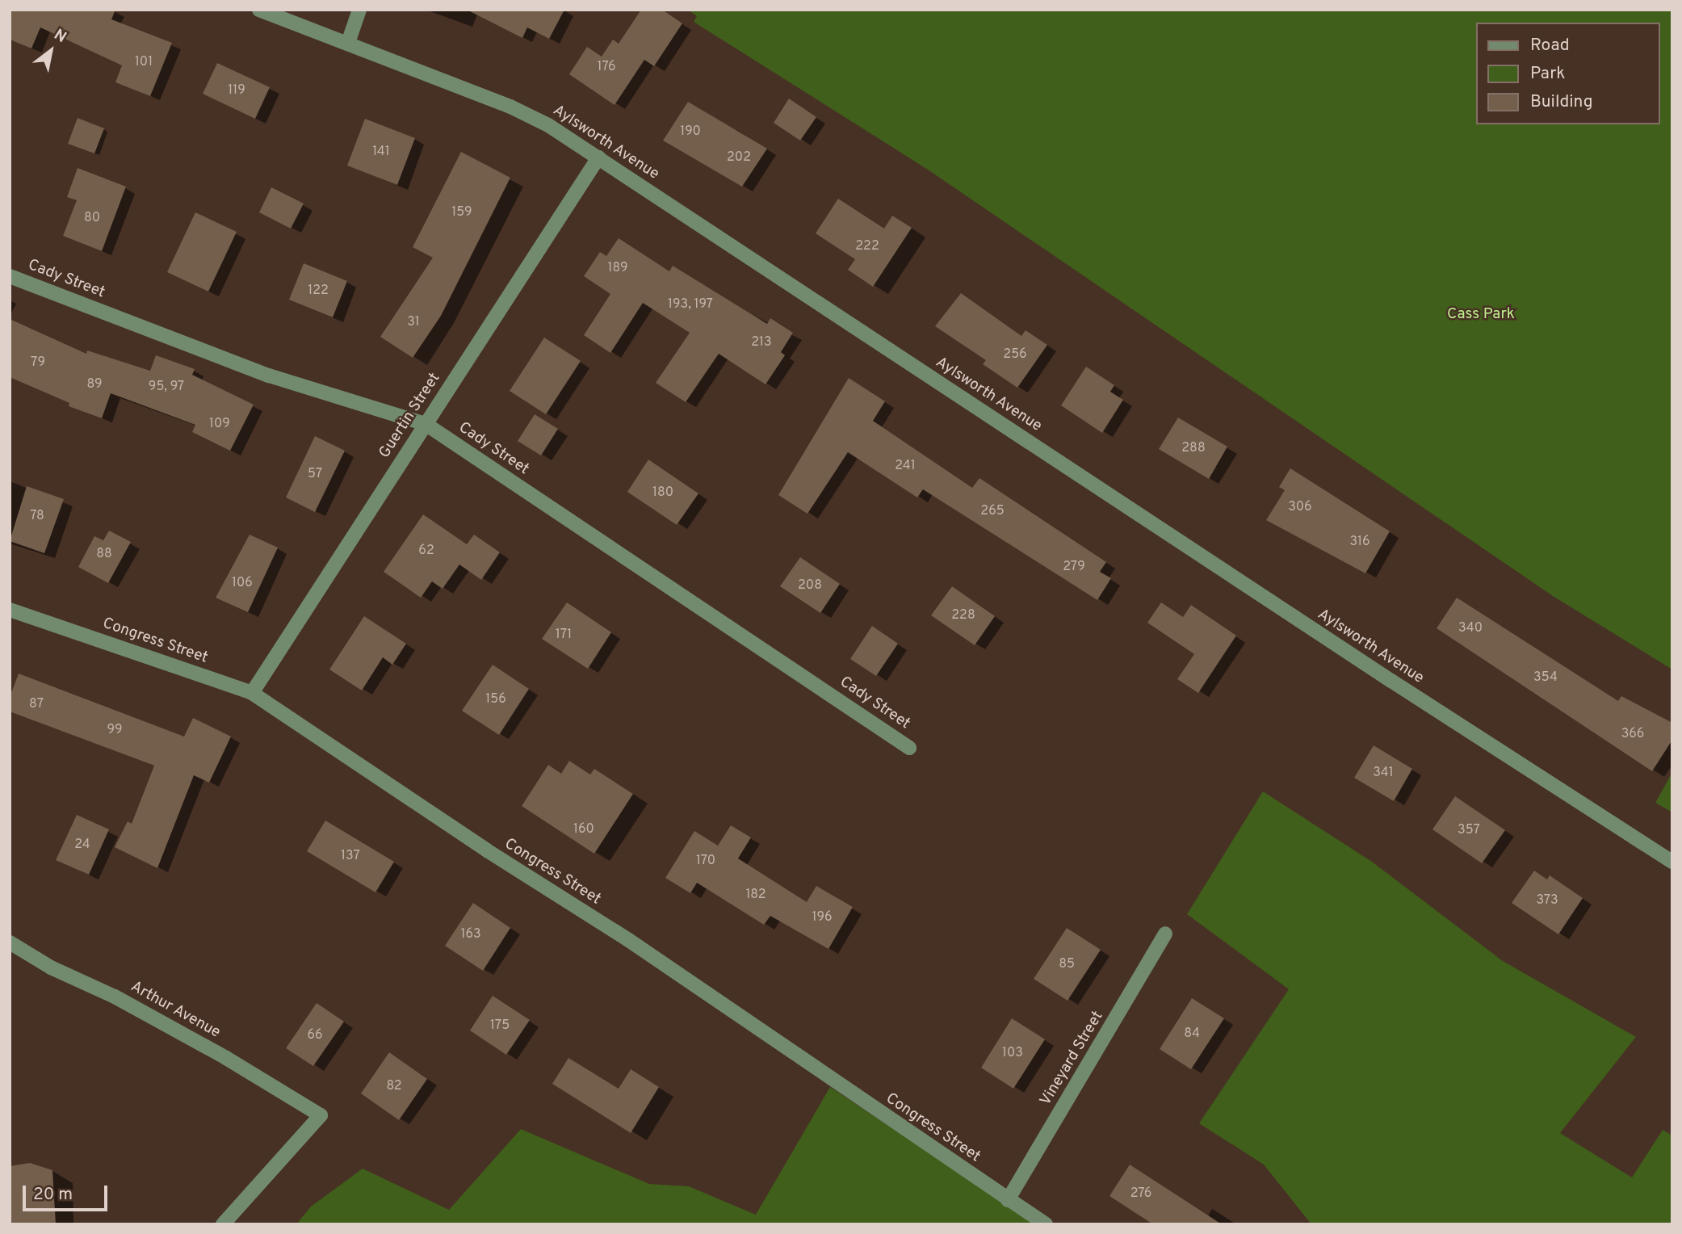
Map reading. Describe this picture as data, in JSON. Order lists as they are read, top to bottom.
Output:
{
  "streets": {
    "street": [
      "Aylsworth Avenue",
      "Cady Street",
      "Guertin Street",
      "Congress Street",
      "Arthur Avenue",
      "Vineyard Street"
    ]
  },
  "crossings": [
    ["Aylsworth Avenue", "Guertin Street"],
    ["Cady Street", "Guertin Street"],
    ["Guertin Street", "Congress Street"],
    ["Congress Street", "Vineyard Street"]
  ],
  "parks": ["Cass Park"],
  "house_numbers": [
    "101",
    "176",
    "119",
    "190",
    "141",
    "202",
    "159",
    "80",
    "222",
    "189",
    "122",
    "193, 197",
    "31",
    "213",
    "256",
    "79",
    "89",
    "95, 97",
    "109",
    "288",
    "241",
    "57",
    "180",
    "306",
    "265",
    "78",
    "316",
    "62",
    "88",
    "279",
    "106",
    "208",
    "228",
    "340",
    "171",
    "354",
    "156",
    "87",
    "99",
    "366",
    "341",
    "160",
    "357",
    "24",
    "137",
    "170",
    "182",
    "373",
    "196",
    "163",
    "85",
    "175",
    "84",
    "66",
    "103",
    "82",
    "276"
  ],
  "legend": ["Road", "Park", "Building"],
  "scale_bar": "20 m",
  "north": "top right"
}
